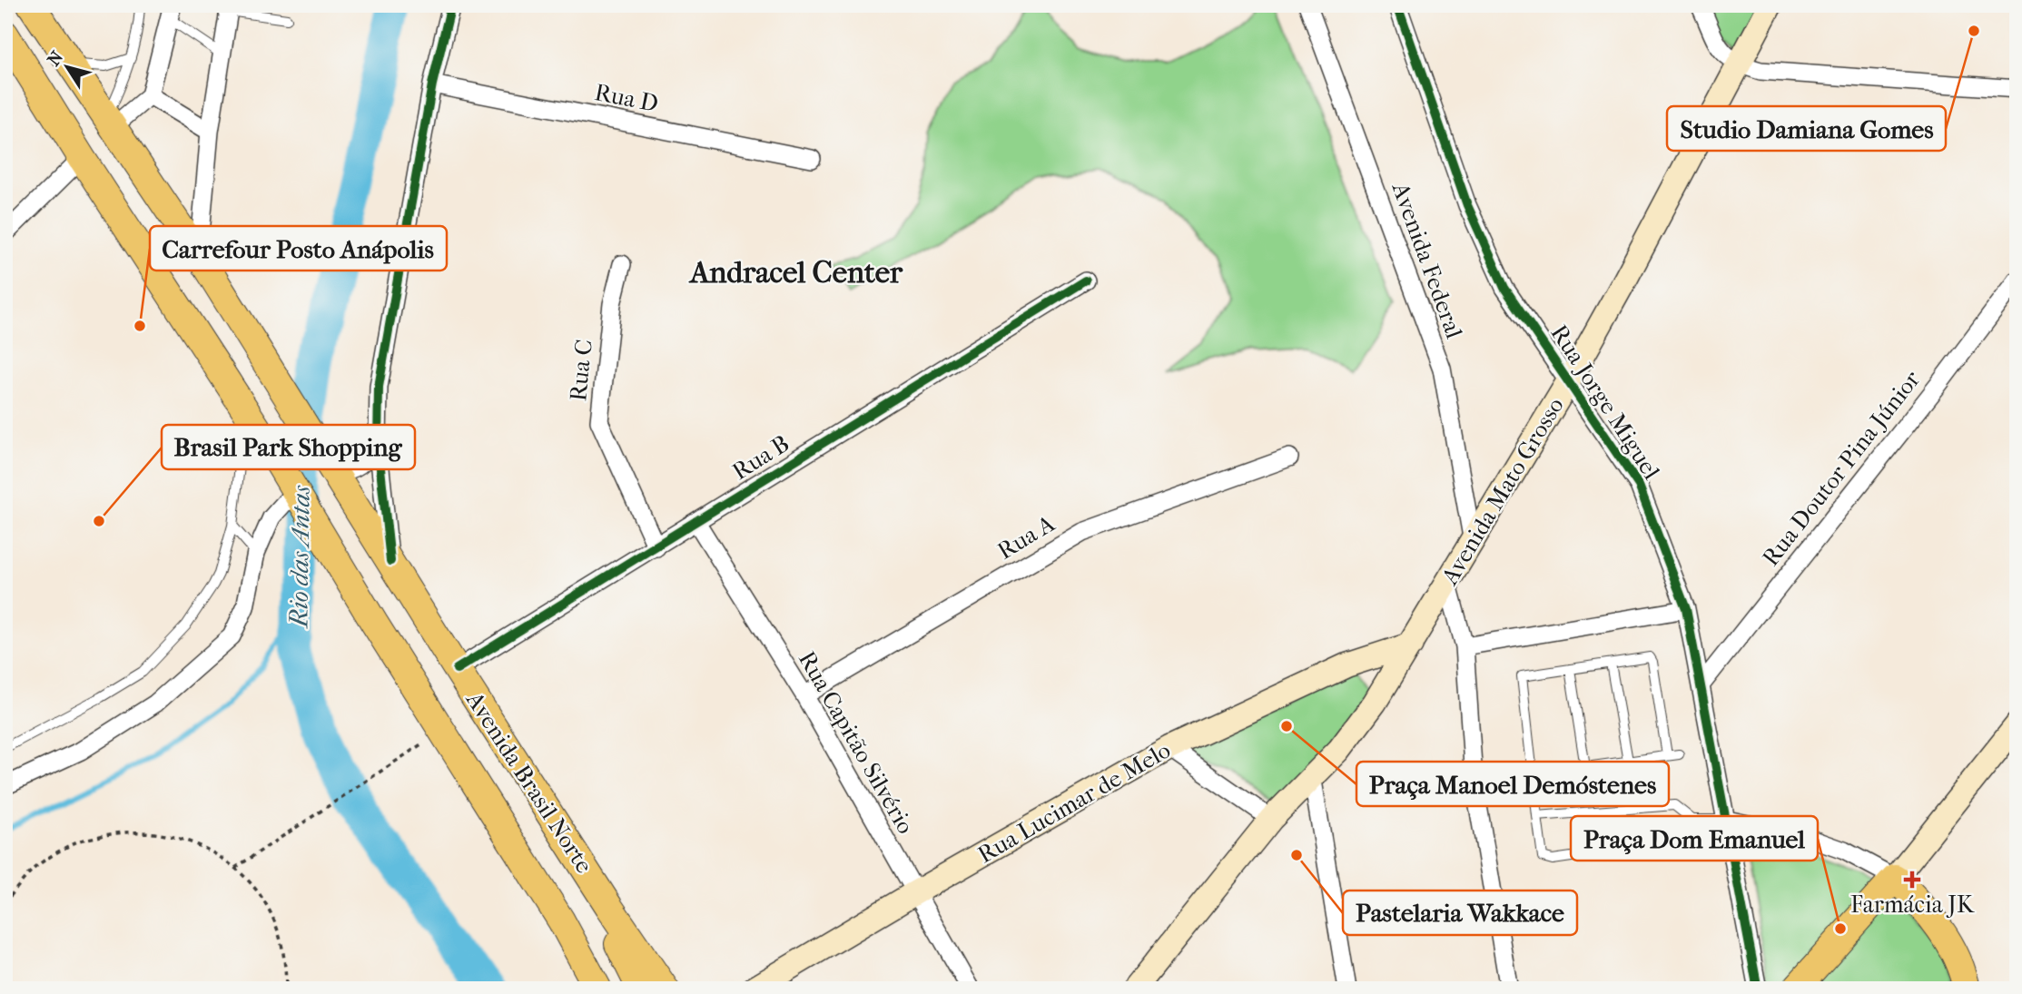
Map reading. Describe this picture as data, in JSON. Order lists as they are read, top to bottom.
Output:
{
  "streets": {
    "main road": ["Avenida Mato Grosso", "Avenida Brasil Norte", "Rua Lucimar de Melo"],
    "street": [
      "Rua D",
      "Avenida Federal",
      "Rua C",
      "Rua Jorge Miguel",
      "Rua B",
      "Rua Doutor Pina Júnior",
      "Rua A",
      "Rua Capitão Silvério"
    ]
  },
  "crossings": [
    ["Avenida Federal", "Avenida Mato Grosso"],
    ["Rua C", "Rua B"],
    ["Rua Jorge Miguel", "Rua Doutor Pina Júnior"],
    ["Rua Jorge Miguel", "Avenida Mato Grosso"],
    ["Rua B", "Rua Capitão Silvério"],
    ["Rua B", "Avenida Brasil Norte"],
    ["Avenida Mato Grosso", "Rua Lucimar de Melo"],
    ["Rua A", "Rua Capitão Silvério"],
    ["Rua Capitão Silvério", "Rua Lucimar de Melo"]
  ],
  "districts": ["Andracel Center"],
  "water": ["Rio das Antas"],
  "places": {
    "other": [
      "Studio Damiana Gomes",
      "Carrefour Posto Anápolis",
      "Brasil Park Shopping",
      "Praça Manoel Demóstenes",
      "Pastelaria Wakkace",
      "Praça Dom Emanuel"
    ],
    "health": ["Farmácia JK"]
  },
  "north": "top left"
}
